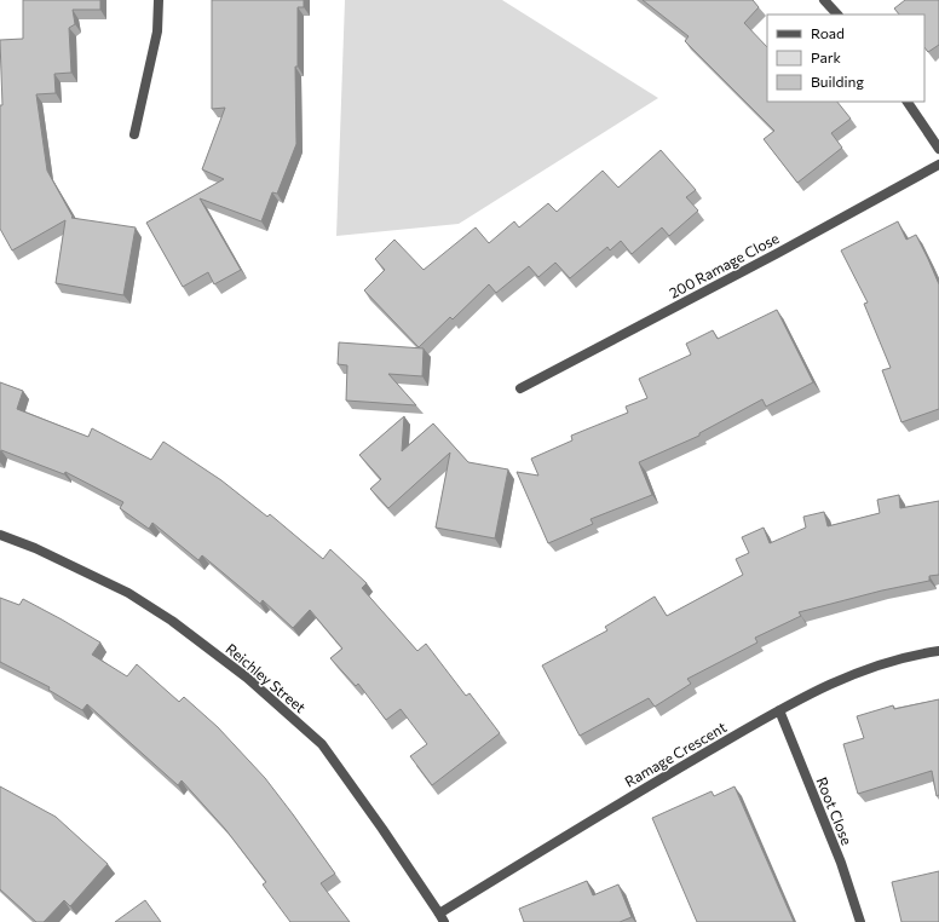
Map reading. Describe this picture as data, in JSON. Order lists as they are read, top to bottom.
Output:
{
  "streets": {
    "street": [
      "200 Ramage Close",
      "Reichley Street",
      "Ramage Crescent",
      "Root Close"
    ]
  },
  "crossings": [
    ["Reichley Street", "Ramage Crescent"],
    ["Ramage Crescent", "Root Close"]
  ],
  "legend": ["Road", "Park", "Building"]
}
